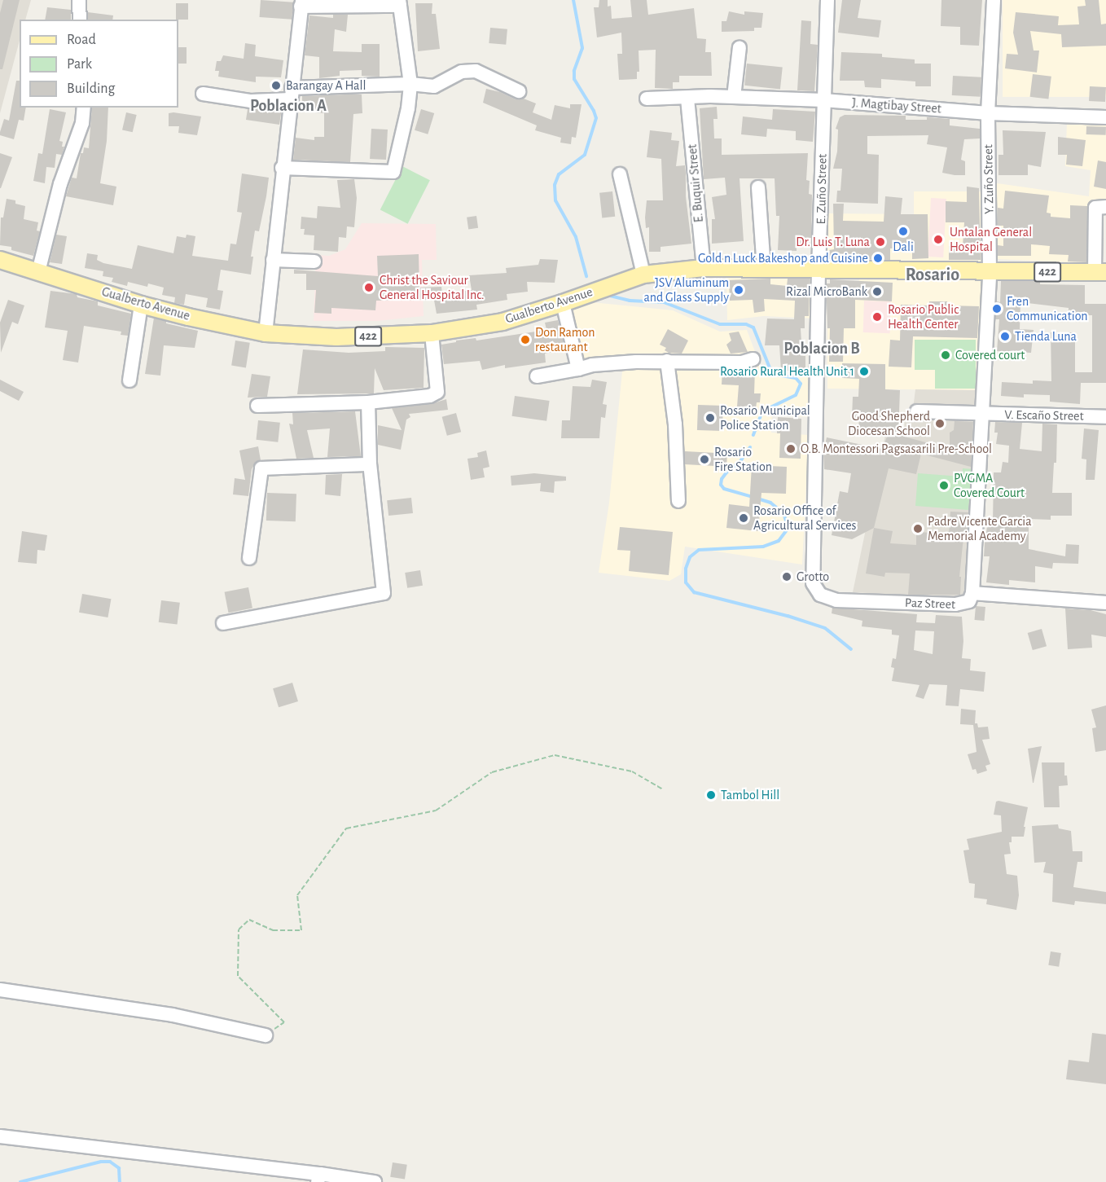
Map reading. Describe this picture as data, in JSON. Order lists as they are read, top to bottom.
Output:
{
  "streets": {
    "main road": ["422", "Gualberto Avenue"],
    "street": [
      "J. Magtibay Street",
      "Y. Zuño Street",
      "E. Buquir Street",
      "E. Zuño Street",
      "V. Escaño Street",
      "Paz Street"
    ]
  },
  "crossings": [
    ["J. Magtibay Street", "Y. Zuño Street"],
    ["J. Magtibay Street", "E. Buquir Street"],
    ["J. Magtibay Street", "E. Zuño Street"],
    ["Y. Zuño Street", "Gualberto Avenue"],
    ["Y. Zuño Street", "V. Escaño Street"],
    ["Y. Zuño Street", "Paz Street"],
    ["E. Buquir Street", "Gualberto Avenue"],
    ["E. Zuño Street", "Gualberto Avenue"],
    ["E. Zuño Street", "Paz Street"]
  ],
  "districts": ["Poblacion A", "Rosario", "Poblacion B"],
  "places": [
    "Barangay A Hall",
    "Dali",
    "Untalan General Hospital",
    "Dr. Luis T. Luna",
    "Gold n Luck Bakeshop and Cuisine",
    "Christ the Saviour General Hospital Inc.",
    "JSV Aluminum and Glass Supply",
    "Rizal MicroBank",
    "Fren Communication",
    "Rosario Public Health Center",
    "Tienda Luna",
    "Don Ramon restaurant",
    "Covered court",
    "Rosario Rural Health Unit 1",
    "Rosario Municipal Police Station",
    "Good Shepherd Diocesan School",
    "O.B. Montessori Pagsasarili Pre-School",
    "Rosario Fire Station",
    "PVGMA Covered Court",
    "Rosario Office of Agricultural Services",
    "Padre Vicente Garcia Memorial Academy",
    "Grotto",
    "Tambol Hill"
  ],
  "legend": ["Road", "Park", "Building"]
}
